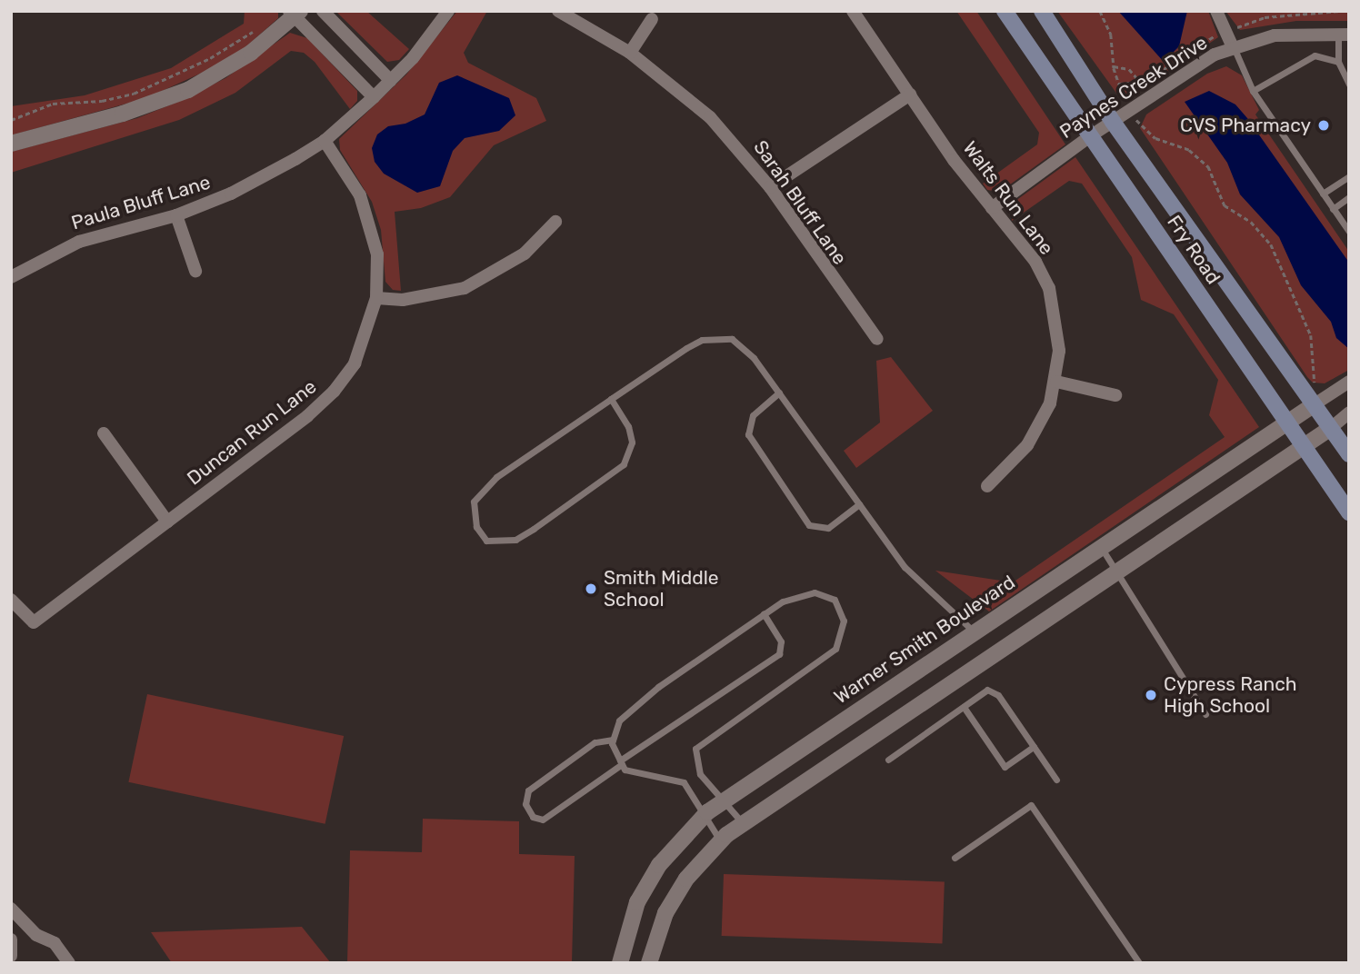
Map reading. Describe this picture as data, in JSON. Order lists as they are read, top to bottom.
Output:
{
  "streets": {
    "main road": ["Fry Road"],
    "street": [
      "Paynes Creek Drive",
      "Walts Run Lane",
      "Paula Bluff Lane",
      "Sarah Bluff Lane",
      "Duncan Run Lane",
      "Warner Smith Boulevard"
    ]
  },
  "crossings": [
    ["Paynes Creek Drive", "Walts Run Lane"],
    ["Paynes Creek Drive", "Fry Road"],
    ["Paula Bluff Lane", "Duncan Run Lane"],
    ["Fry Road", "Warner Smith Boulevard"]
  ],
  "places": ["CVS Pharmacy", "Smith Middle School", "Cypress Ranch High School"]
}
